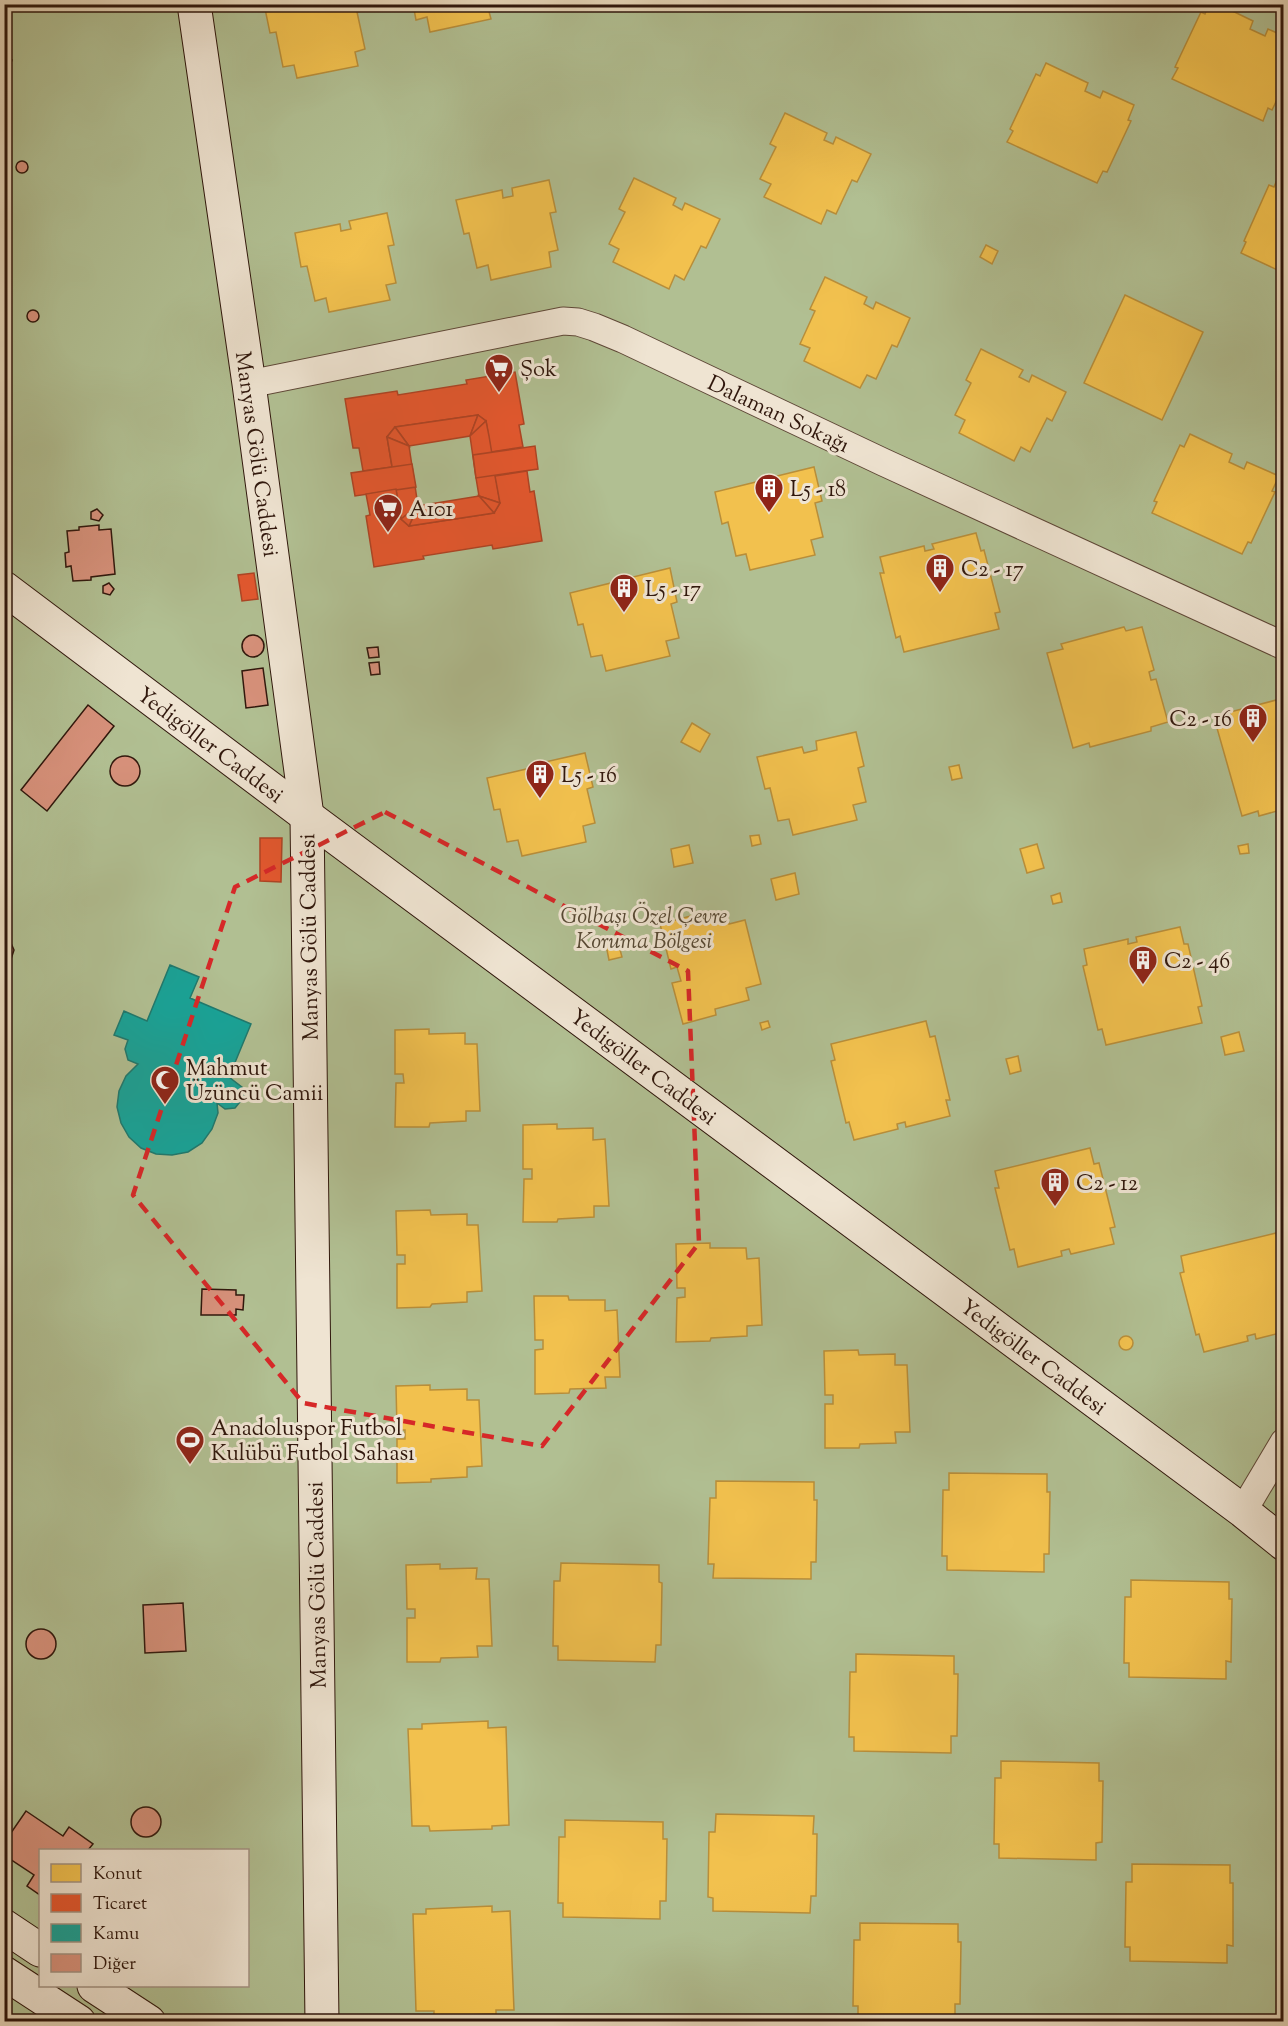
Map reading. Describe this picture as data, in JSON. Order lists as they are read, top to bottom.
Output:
{
  "streets": {
    "street": ["Dalaman Sokağı", "Manyas Gölü Caddesi", "Yedigöller Caddesi"]
  },
  "crossings": [
    ["Dalaman Sokağı", "Manyas Gölü Caddesi"],
    ["Manyas Gölü Caddesi", "Yedigöller Caddesi"]
  ],
  "parks": ["Gölbaşı Özel Çevre Koruma Bölgesi"],
  "places": {
    "supermarket": ["Şok", "A101"],
    "building": [
      "L5 - 18",
      "C2 - 17",
      "L5 - 17",
      "C2 - 16",
      "L5 - 16",
      "C2 - 46",
      "C2 - 12"
    ],
    "mosque": ["Mahmut Üzüncü Camii"],
    "sports": ["Anadoluspor Futbol Kulübü Futbol Sahası"]
  },
  "legend": [
    "Konut",
    "Ticaret",
    "Kamu",
    "Diğer"
  ]
}
